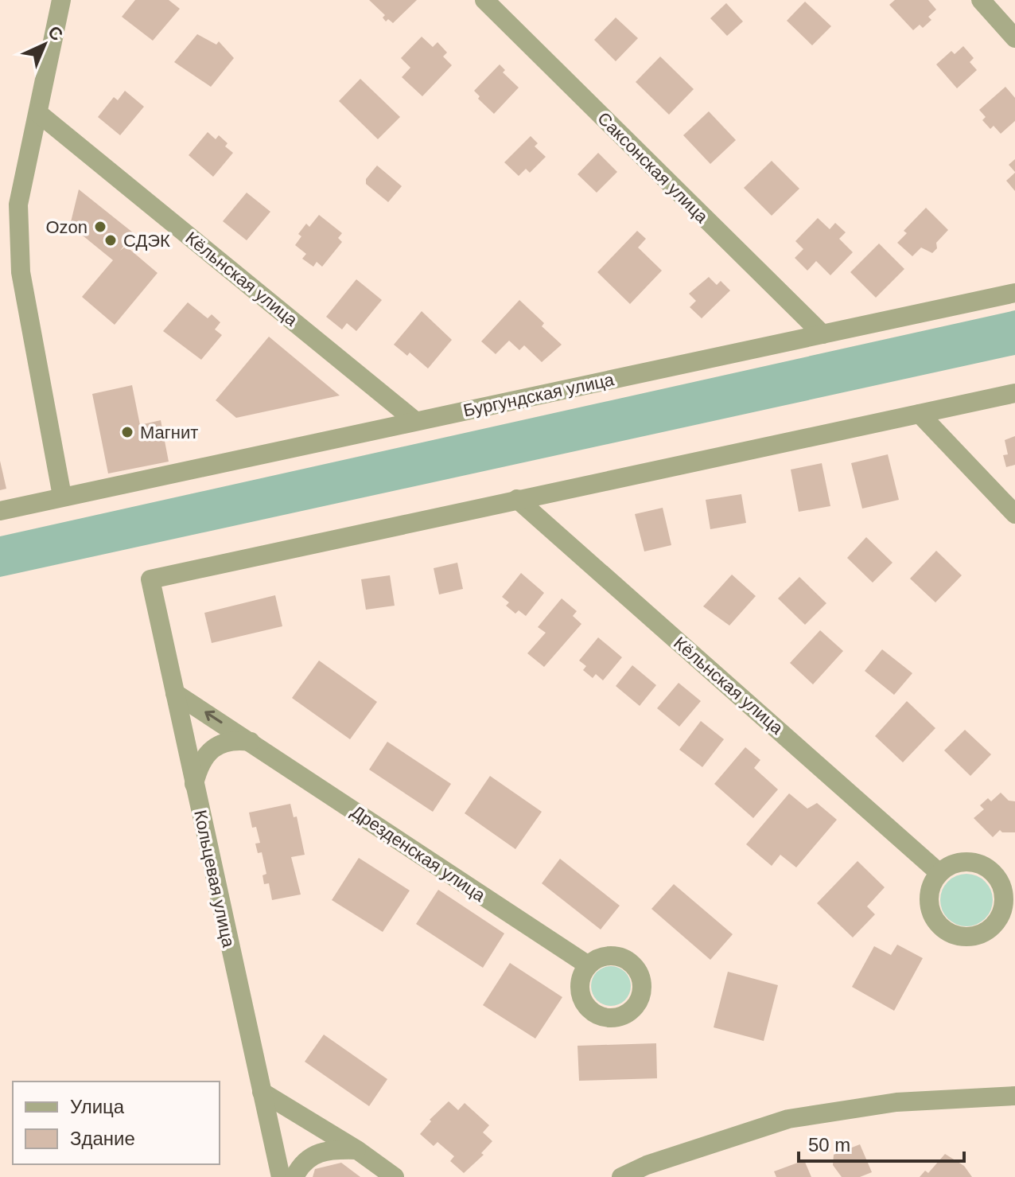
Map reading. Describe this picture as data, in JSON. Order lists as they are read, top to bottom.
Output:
{
  "streets": {
    "street": [
      "Саксонская улица",
      "Кёльнская улица",
      "Бургундская улица",
      "Дрезденская улица",
      "Кольцевая улица"
    ]
  },
  "crossings": [
    ["Саксонская улица", "Бургундская улица"],
    ["Кёльнская улица", "Бургундская улица"],
    ["Кёльнская улица", "Кольцевая улица"],
    ["Дрезденская улица", "Кольцевая улица"]
  ],
  "places": ["Ozon", "СДЭК", "Магнит"],
  "legend": ["Улица", "Здание"],
  "scale_bar": "50 m",
  "north": "top right"
}
